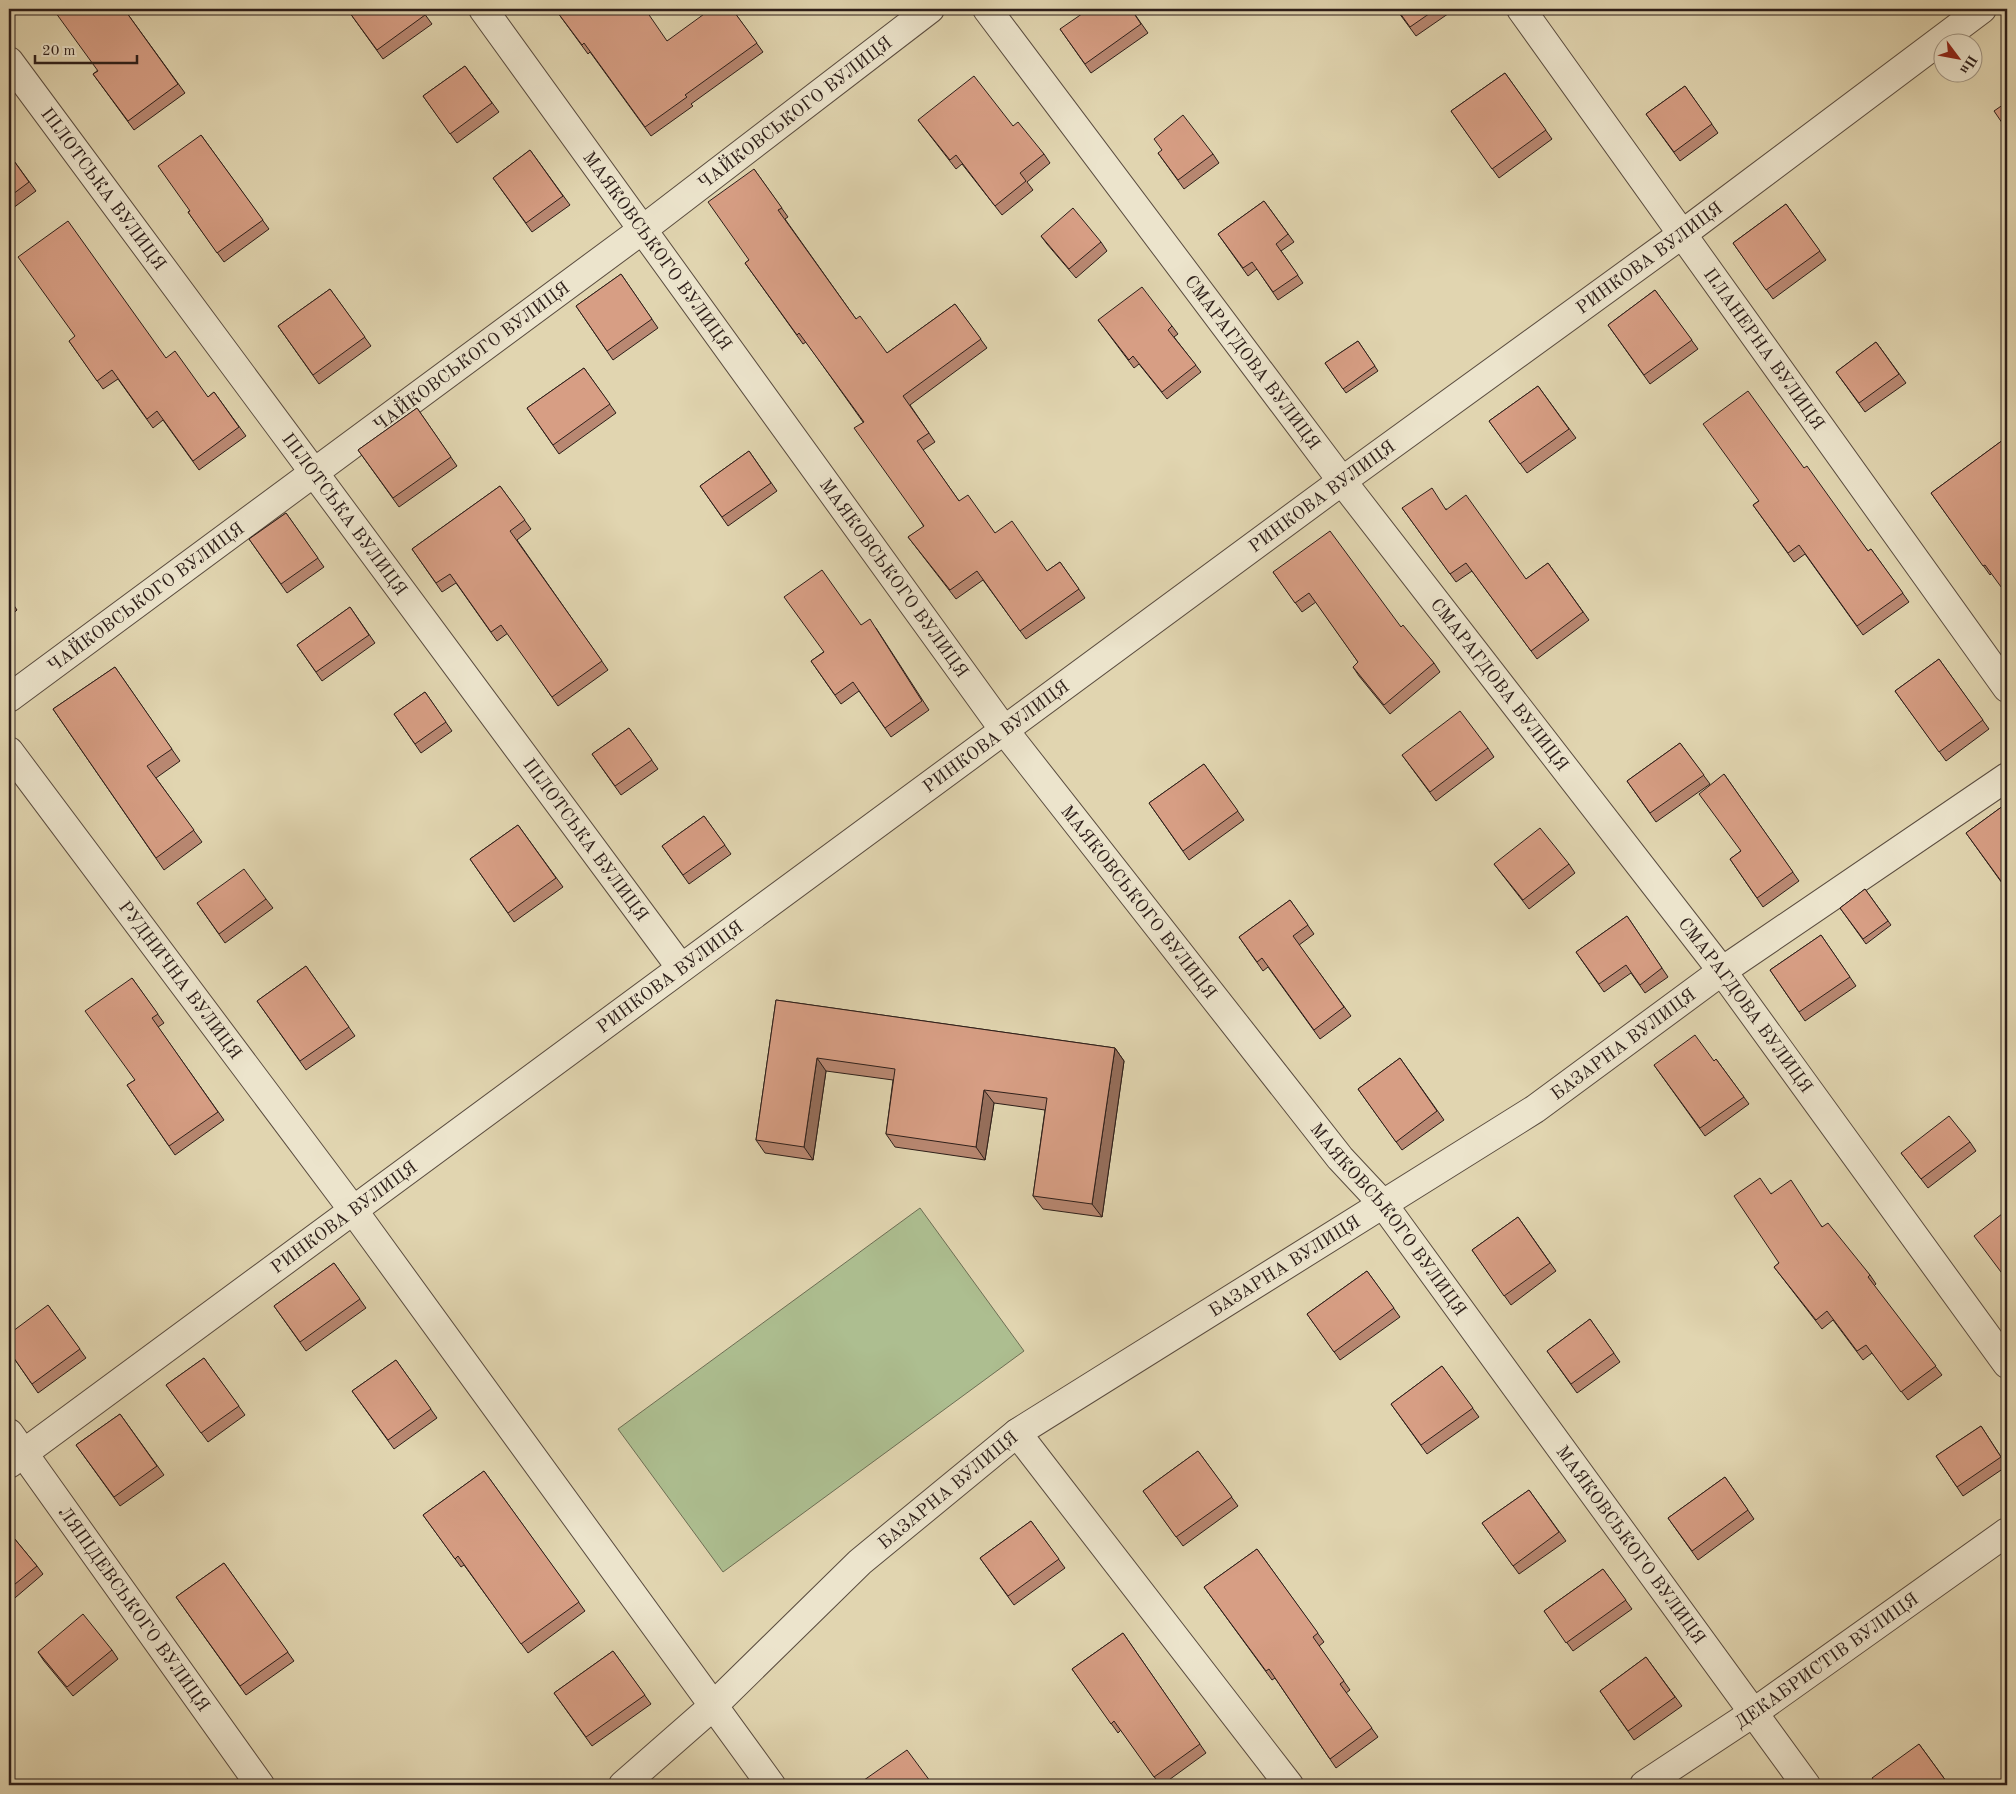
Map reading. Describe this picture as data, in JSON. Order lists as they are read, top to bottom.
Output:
{
  "streets": {
    "street": [
      "ЧАЙКОВСЬКОГО ВУЛИЦЯ",
      "ПІЛОТСЬКА ВУЛИЦЯ",
      "МАЯКОВСЬКОГО ВУЛИЦЯ",
      "РИНКОВА ВУЛИЦЯ",
      "ПЛАНЕРНА ВУЛИЦЯ",
      "СМАРАГДОВА ВУЛИЦЯ",
      "РУДНИЧНА ВУЛИЦЯ",
      "БАЗАРНА ВУЛИЦЯ",
      "ЛЯПІДЕВСЬКОГО ВУЛИЦЯ",
      "ДЕКАБРИСТІВ ВУЛИЦЯ"
    ]
  },
  "crossings": [
    ["ЧАЙКОВСЬКОГО ВУЛИЦЯ", "ПІЛОТСЬКА ВУЛИЦЯ"],
    ["ЧАЙКОВСЬКОГО ВУЛИЦЯ", "МАЯКОВСЬКОГО ВУЛИЦЯ"],
    ["ПІЛОТСЬКА ВУЛИЦЯ", "РИНКОВА ВУЛИЦЯ"],
    ["МАЯКОВСЬКОГО ВУЛИЦЯ", "РИНКОВА ВУЛИЦЯ"],
    ["МАЯКОВСЬКОГО ВУЛИЦЯ", "БАЗАРНА ВУЛИЦЯ"],
    ["МАЯКОВСЬКОГО ВУЛИЦЯ", "ДЕКАБРИСТІВ ВУЛИЦЯ"],
    ["РИНКОВА ВУЛИЦЯ", "ПЛАНЕРНА ВУЛИЦЯ"],
    ["РИНКОВА ВУЛИЦЯ", "СМАРАГДОВА ВУЛИЦЯ"],
    ["РИНКОВА ВУЛИЦЯ", "РУДНИЧНА ВУЛИЦЯ"],
    ["РИНКОВА ВУЛИЦЯ", "ЛЯПІДЕВСЬКОГО ВУЛИЦЯ"],
    ["СМАРАГДОВА ВУЛИЦЯ", "БАЗАРНА ВУЛИЦЯ"],
    ["РУДНИЧНА ВУЛИЦЯ", "БАЗАРНА ВУЛИЦЯ"]
  ],
  "scale_bar": "20 m",
  "north": "bottom right"
}
